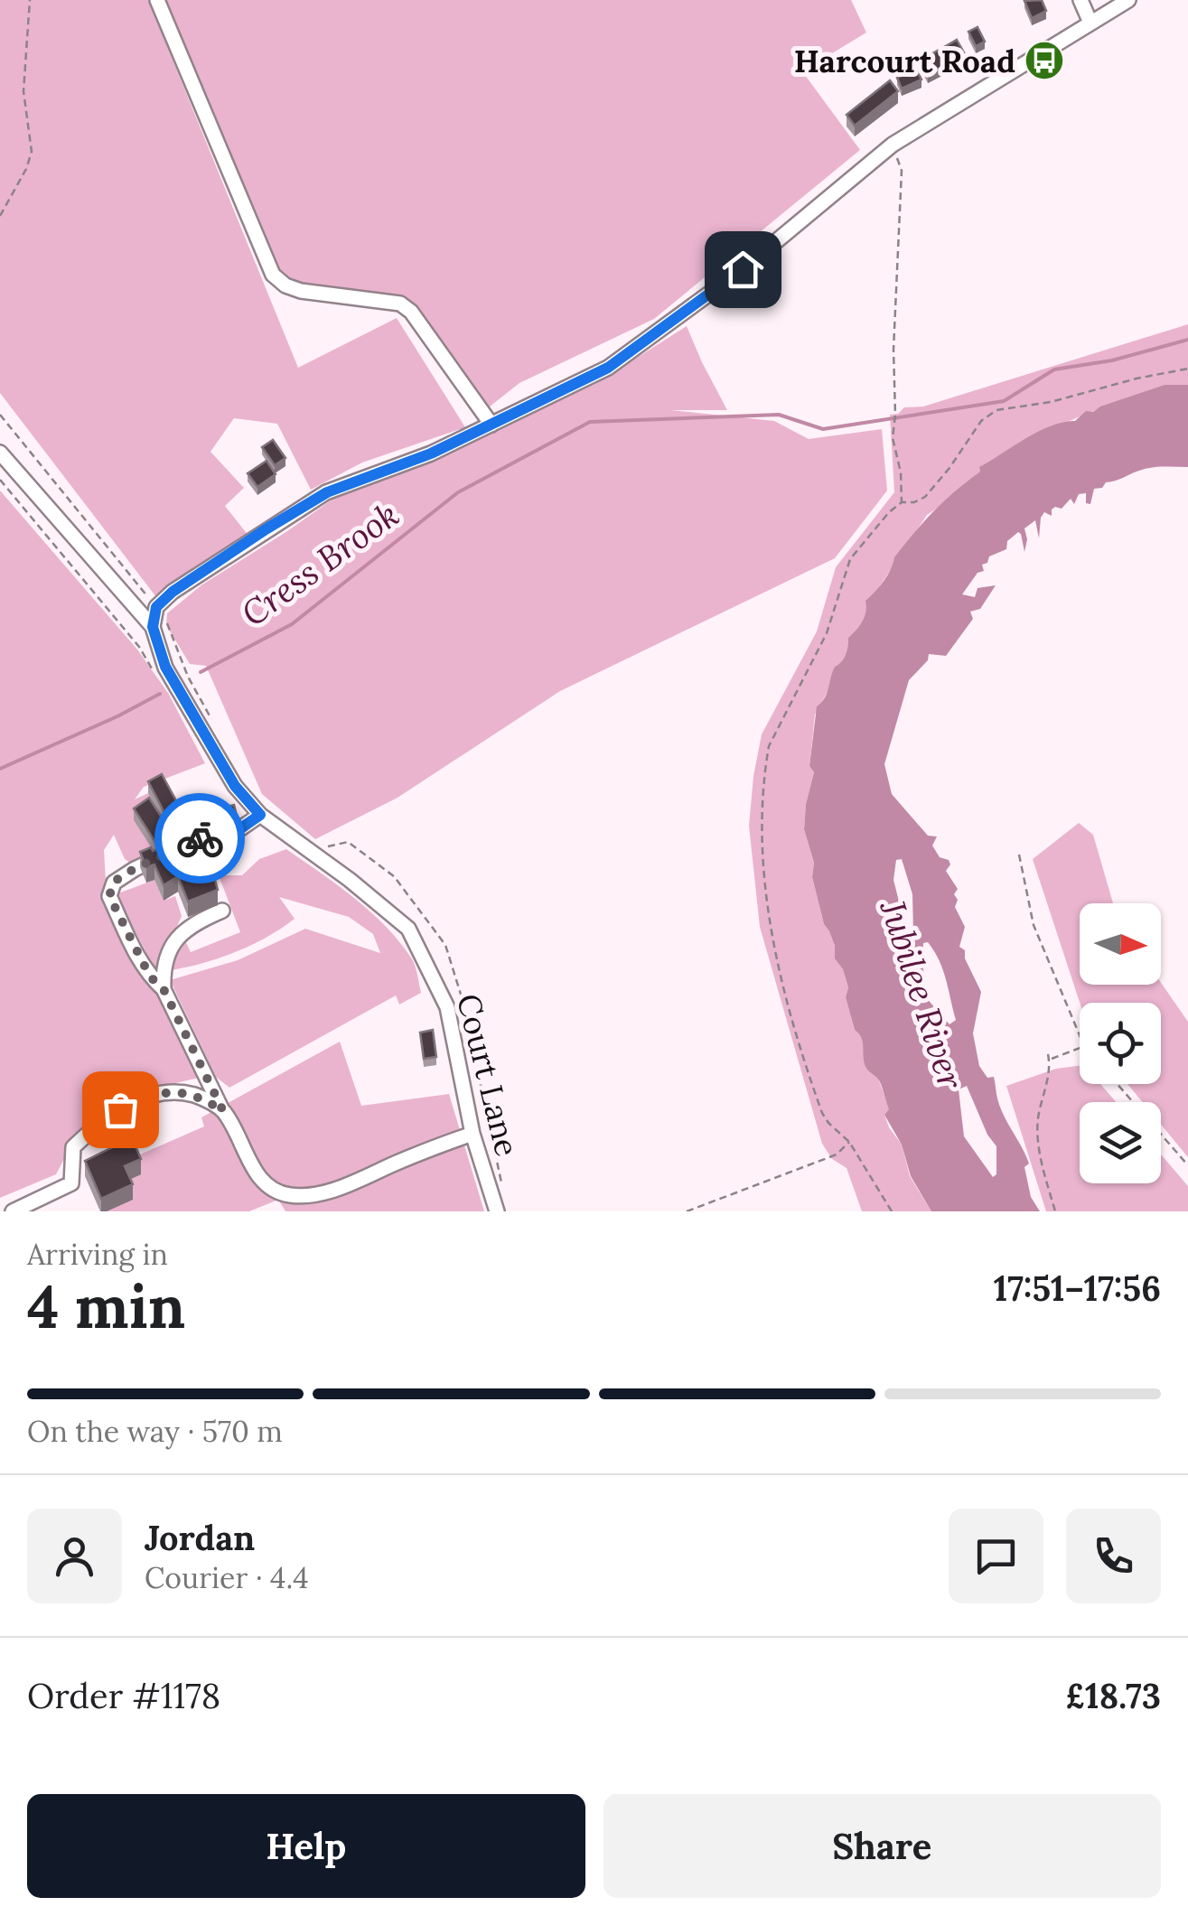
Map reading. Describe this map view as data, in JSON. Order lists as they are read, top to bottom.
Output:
{
  "streets": {
    "street": ["Court Lane"]
  },
  "water": ["Cress Brook", "Jubilee River"],
  "places": {
    "bus stop": ["Harcourt Road"]
  },
  "north": "right",
  "page": {
    "heading": ["4 min", "Arriving in", "17:51–17:56"],
    "panel": [
      "Jordan",
      "Courier · 4.4",
      "Order #1178",
      "£18.73"
    ],
    "bar": "On the way · 570 m",
    "buttons": ["Help", "Share"]
  }
}
